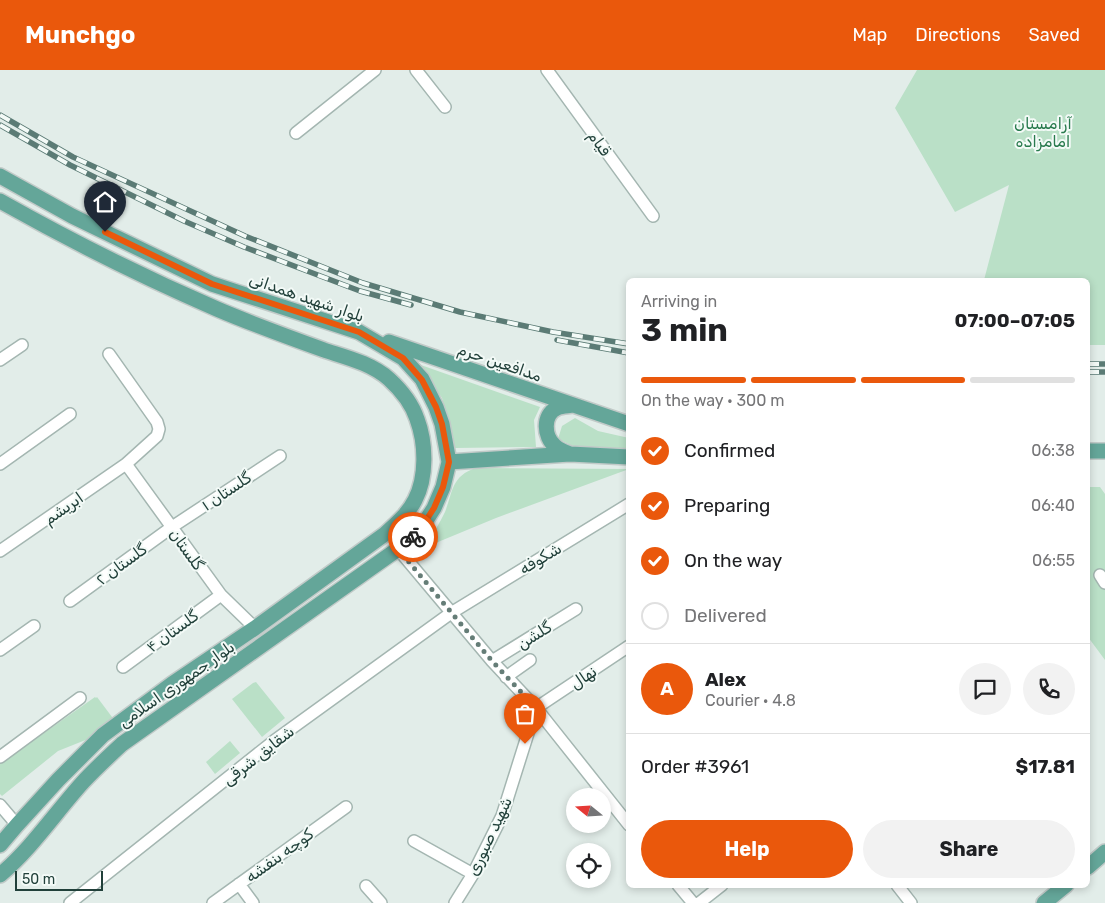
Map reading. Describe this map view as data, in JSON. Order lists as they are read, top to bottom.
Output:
{
  "streets": {
    "main road": ["بلوار شهید همدانی", "مدافعین حرم", "بلوار جمهوری اسلامی"],
    "street": [
      "قیام",
      "گلستان ۱",
      "ابریشم",
      "گلستان",
      "شکوفه",
      "گلستان ۲",
      "گلستان ۴",
      "گلشن",
      "نهال",
      "شقایق شرقی",
      "شهید صبوری",
      "کوچه بنفشه"
    ]
  },
  "crossings": [
    ["بلوار شهید همدانی", "مدافعین حرم"],
    ["بلوار شهید همدانی", "بلوار جمهوری اسلامی"],
    ["گلستان ۱", "گلستان"],
    ["گلستان ۱", "گلستان ۲"],
    ["ابریشم", "گلستان"],
    ["گلستان", "گلستان ۲"],
    ["گلستان", "گلستان ۴"],
    ["گلستان", "بلوار جمهوری اسلامی"],
    ["شکوفه", "شقایق شرقی"],
    ["نهال", "شهید صبوری"]
  ],
  "parks": ["آرامستان امامزاده"],
  "scale_bar": "50 m",
  "north": "left",
  "page": {
    "header": "Munchgo",
    "nav": ["Map", "Directions", "Saved"],
    "heading": ["3 min", "Arriving in", "07:00–07:05"],
    "panel": [
      "Alex",
      "Courier · 4.8",
      "Order #3961",
      "$17.81"
    ],
    "bar": "On the way · 300 m",
    "list": [
      ["Confirmed", "06:38"],
      ["Preparing", "06:40"],
      ["On the way", "06:55"],
      "Delivered"
    ],
    "round": "A",
    "buttons": ["Help", "Share"],
    "scale": "50 m"
  }
}
